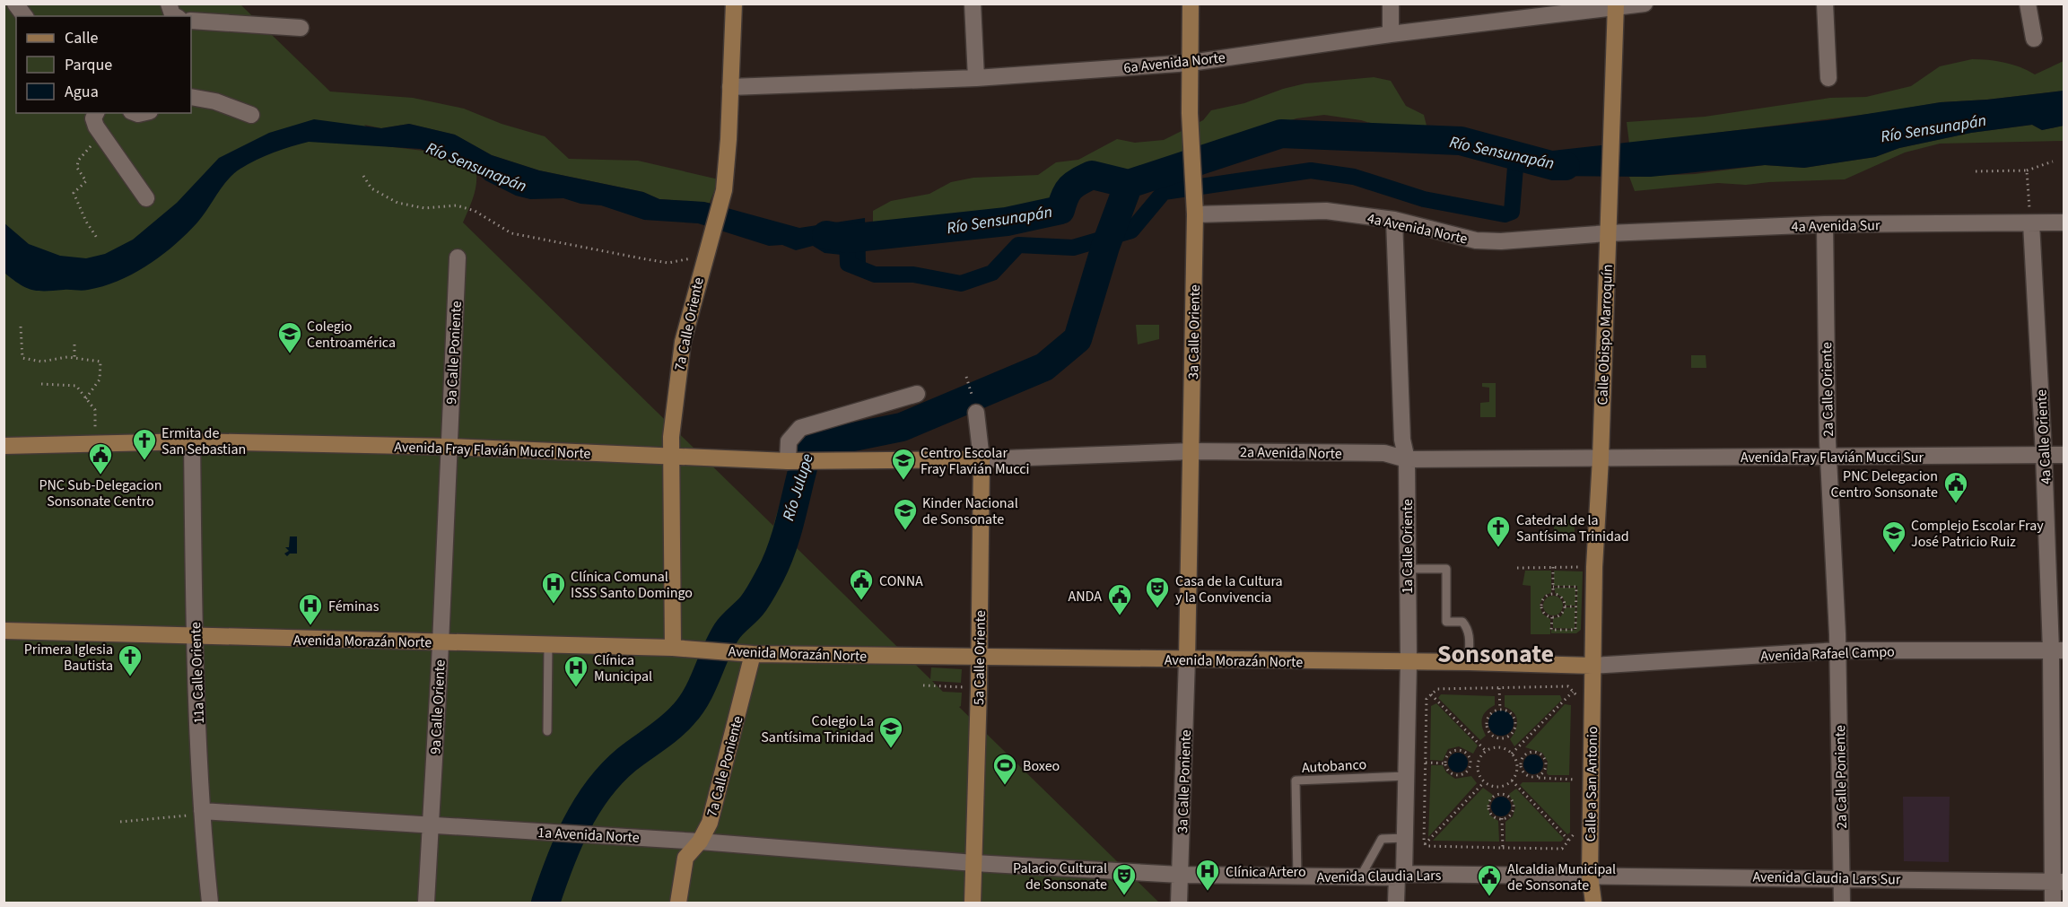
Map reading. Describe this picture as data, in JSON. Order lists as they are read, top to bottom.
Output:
{
  "streets": {
    "main road": [
      "7a Calle Oriente",
      "3a Calle Oriente",
      "Calle Obispo Marroquín",
      "Avenida Fray Flavián Mucci Norte",
      "Avenida Morazán Norte",
      "5a Calle Oriente",
      "7a Calle Poniente",
      "Calle a San Antonio"
    ],
    "street": [
      "6a Avenida Norte",
      "4a Avenida Sur",
      "4a Avenida Norte",
      "9a Calle Poniente",
      "2a Calle Oriente",
      "4a Calle Oriente",
      "2a Avenida Norte",
      "Avenida Fray Flavián Mucci Sur",
      "1a Calle Oriente",
      "Avenida Rafael Campo",
      "11a Calle Oriente",
      "9a Calle Oriente",
      "2a Calle Poniente",
      "3a Calle Poniente",
      "1a Avenida Norte",
      "Avenida Claudia Lars",
      "Avenida Claudia Lars Sur"
    ],
    "lane": ["Autobanco"]
  },
  "crossings": [
    ["6a Avenida Norte", "7a Calle Oriente"],
    ["6a Avenida Norte", "3a Calle Oriente"],
    ["6a Avenida Norte", "Calle Obispo Marroquín"],
    ["4a Avenida Sur", "4a Avenida Norte"],
    ["4a Avenida Sur", "Calle Obispo Marroquín"],
    ["4a Avenida Sur", "2a Calle Oriente"],
    ["4a Avenida Sur", "4a Calle Oriente"],
    ["4a Avenida Norte", "3a Calle Oriente"],
    ["4a Avenida Norte", "Calle Obispo Marroquín"],
    ["4a Avenida Norte", "1a Calle Oriente"],
    ["7a Calle Oriente", "Avenida Fray Flavián Mucci Norte"],
    ["7a Calle Oriente", "Avenida Morazán Norte"],
    ["3a Calle Oriente", "2a Avenida Norte"],
    ["3a Calle Oriente", "Avenida Morazán Norte"],
    ["3a Calle Oriente", "3a Calle Poniente"],
    ["Calle Obispo Marroquín", "2a Avenida Norte"],
    ["Calle Obispo Marroquín", "Avenida Fray Flavián Mucci Sur"],
    ["Calle Obispo Marroquín", "Avenida Morazán Norte"],
    ["Calle Obispo Marroquín", "Avenida Rafael Campo"],
    ["Calle Obispo Marroquín", "Calle a San Antonio"],
    ["9a Calle Poniente", "Avenida Fray Flavián Mucci Norte"],
    ["9a Calle Poniente", "9a Calle Oriente"],
    ["2a Calle Oriente", "Avenida Fray Flavián Mucci Sur"],
    ["2a Calle Oriente", "Avenida Rafael Campo"],
    ["2a Calle Oriente", "2a Calle Poniente"],
    ["4a Calle Oriente", "Avenida Fray Flavián Mucci Sur"],
    ["4a Calle Oriente", "Avenida Rafael Campo"],
    ["4a Calle Oriente", "Avenida Claudia Lars Sur"],
    ["Avenida Fray Flavián Mucci Norte", "2a Avenida Norte"],
    ["Avenida Fray Flavián Mucci Norte", "5a Calle Oriente"],
    ["Avenida Fray Flavián Mucci Norte", "11a Calle Oriente"],
    ["Avenida Fray Flavián Mucci Norte", "9a Calle Oriente"],
    ["2a Avenida Norte", "Avenida Fray Flavián Mucci Sur"],
    ["2a Avenida Norte", "1a Calle Oriente"],
    ["2a Avenida Norte", "5a Calle Oriente"],
    ["1a Calle Oriente", "Avenida Morazán Norte"],
    ["1a Calle Oriente", "Autobanco"],
    ["1a Calle Oriente", "Avenida Claudia Lars"],
    ["Avenida Morazán Norte", "Avenida Rafael Campo"],
    ["Avenida Morazán Norte", "5a Calle Oriente"],
    ["Avenida Morazán Norte", "11a Calle Oriente"],
    ["Avenida Morazán Norte", "9a Calle Oriente"],
    ["Avenida Morazán Norte", "7a Calle Poniente"],
    ["Avenida Morazán Norte", "3a Calle Poniente"],
    ["Avenida Morazán Norte", "Calle a San Antonio"],
    ["Avenida Rafael Campo", "2a Calle Poniente"],
    ["Avenida Rafael Campo", "Calle a San Antonio"],
    ["5a Calle Oriente", "1a Avenida Norte"],
    ["5a Calle Oriente", "Avenida Claudia Lars"],
    ["11a Calle Oriente", "1a Avenida Norte"],
    ["9a Calle Oriente", "1a Avenida Norte"],
    ["Autobanco", "Avenida Claudia Lars"],
    ["7a Calle Poniente", "1a Avenida Norte"],
    ["2a Calle Poniente", "Avenida Claudia Lars Sur"],
    ["3a Calle Poniente", "Avenida Claudia Lars"],
    ["Calle a San Antonio", "Avenida Claudia Lars"],
    ["Calle a San Antonio", "Avenida Claudia Lars Sur"],
    ["1a Avenida Norte", "Avenida Claudia Lars"],
    ["Avenida Claudia Lars", "Avenida Claudia Lars Sur"]
  ],
  "districts": ["Sonsonate"],
  "water": ["Río Sensunapán", "Río Julupe"],
  "places": {
    "school or university": [
      "Colegio Centroamérica",
      "Centro Escolar Fray Flavián Mucci",
      "Kinder Nacional de Sonsonate",
      "Complejo Escolar Fray José Patricio Ruiz",
      "Colegio La Santísima Trinidad"
    ],
    "church": ["Ermita de San Sebastian", "Catedral de la Santísima Trinidad", "Primera Iglesia Bautista"],
    "public building": [
      "PNC Sub-Delegacion Sonsonate Centro",
      "PNC Delegacion Centro Sonsonate",
      "CONNA",
      "ANDA",
      "Alcaldia Municipal de Sonsonate"
    ],
    "hospital": [
      "Clínica Comunal ISSS Santo Domingo",
      "Féminas",
      "Clínica Municipal",
      "Clínica Artero"
    ],
    "theatre": ["Casa de la Cultura y la Convivencia", "Palacio Cultural de Sonsonate"],
    "sports": ["Boxeo"]
  },
  "legend": ["Calle", "Parque", "Agua"]
}
